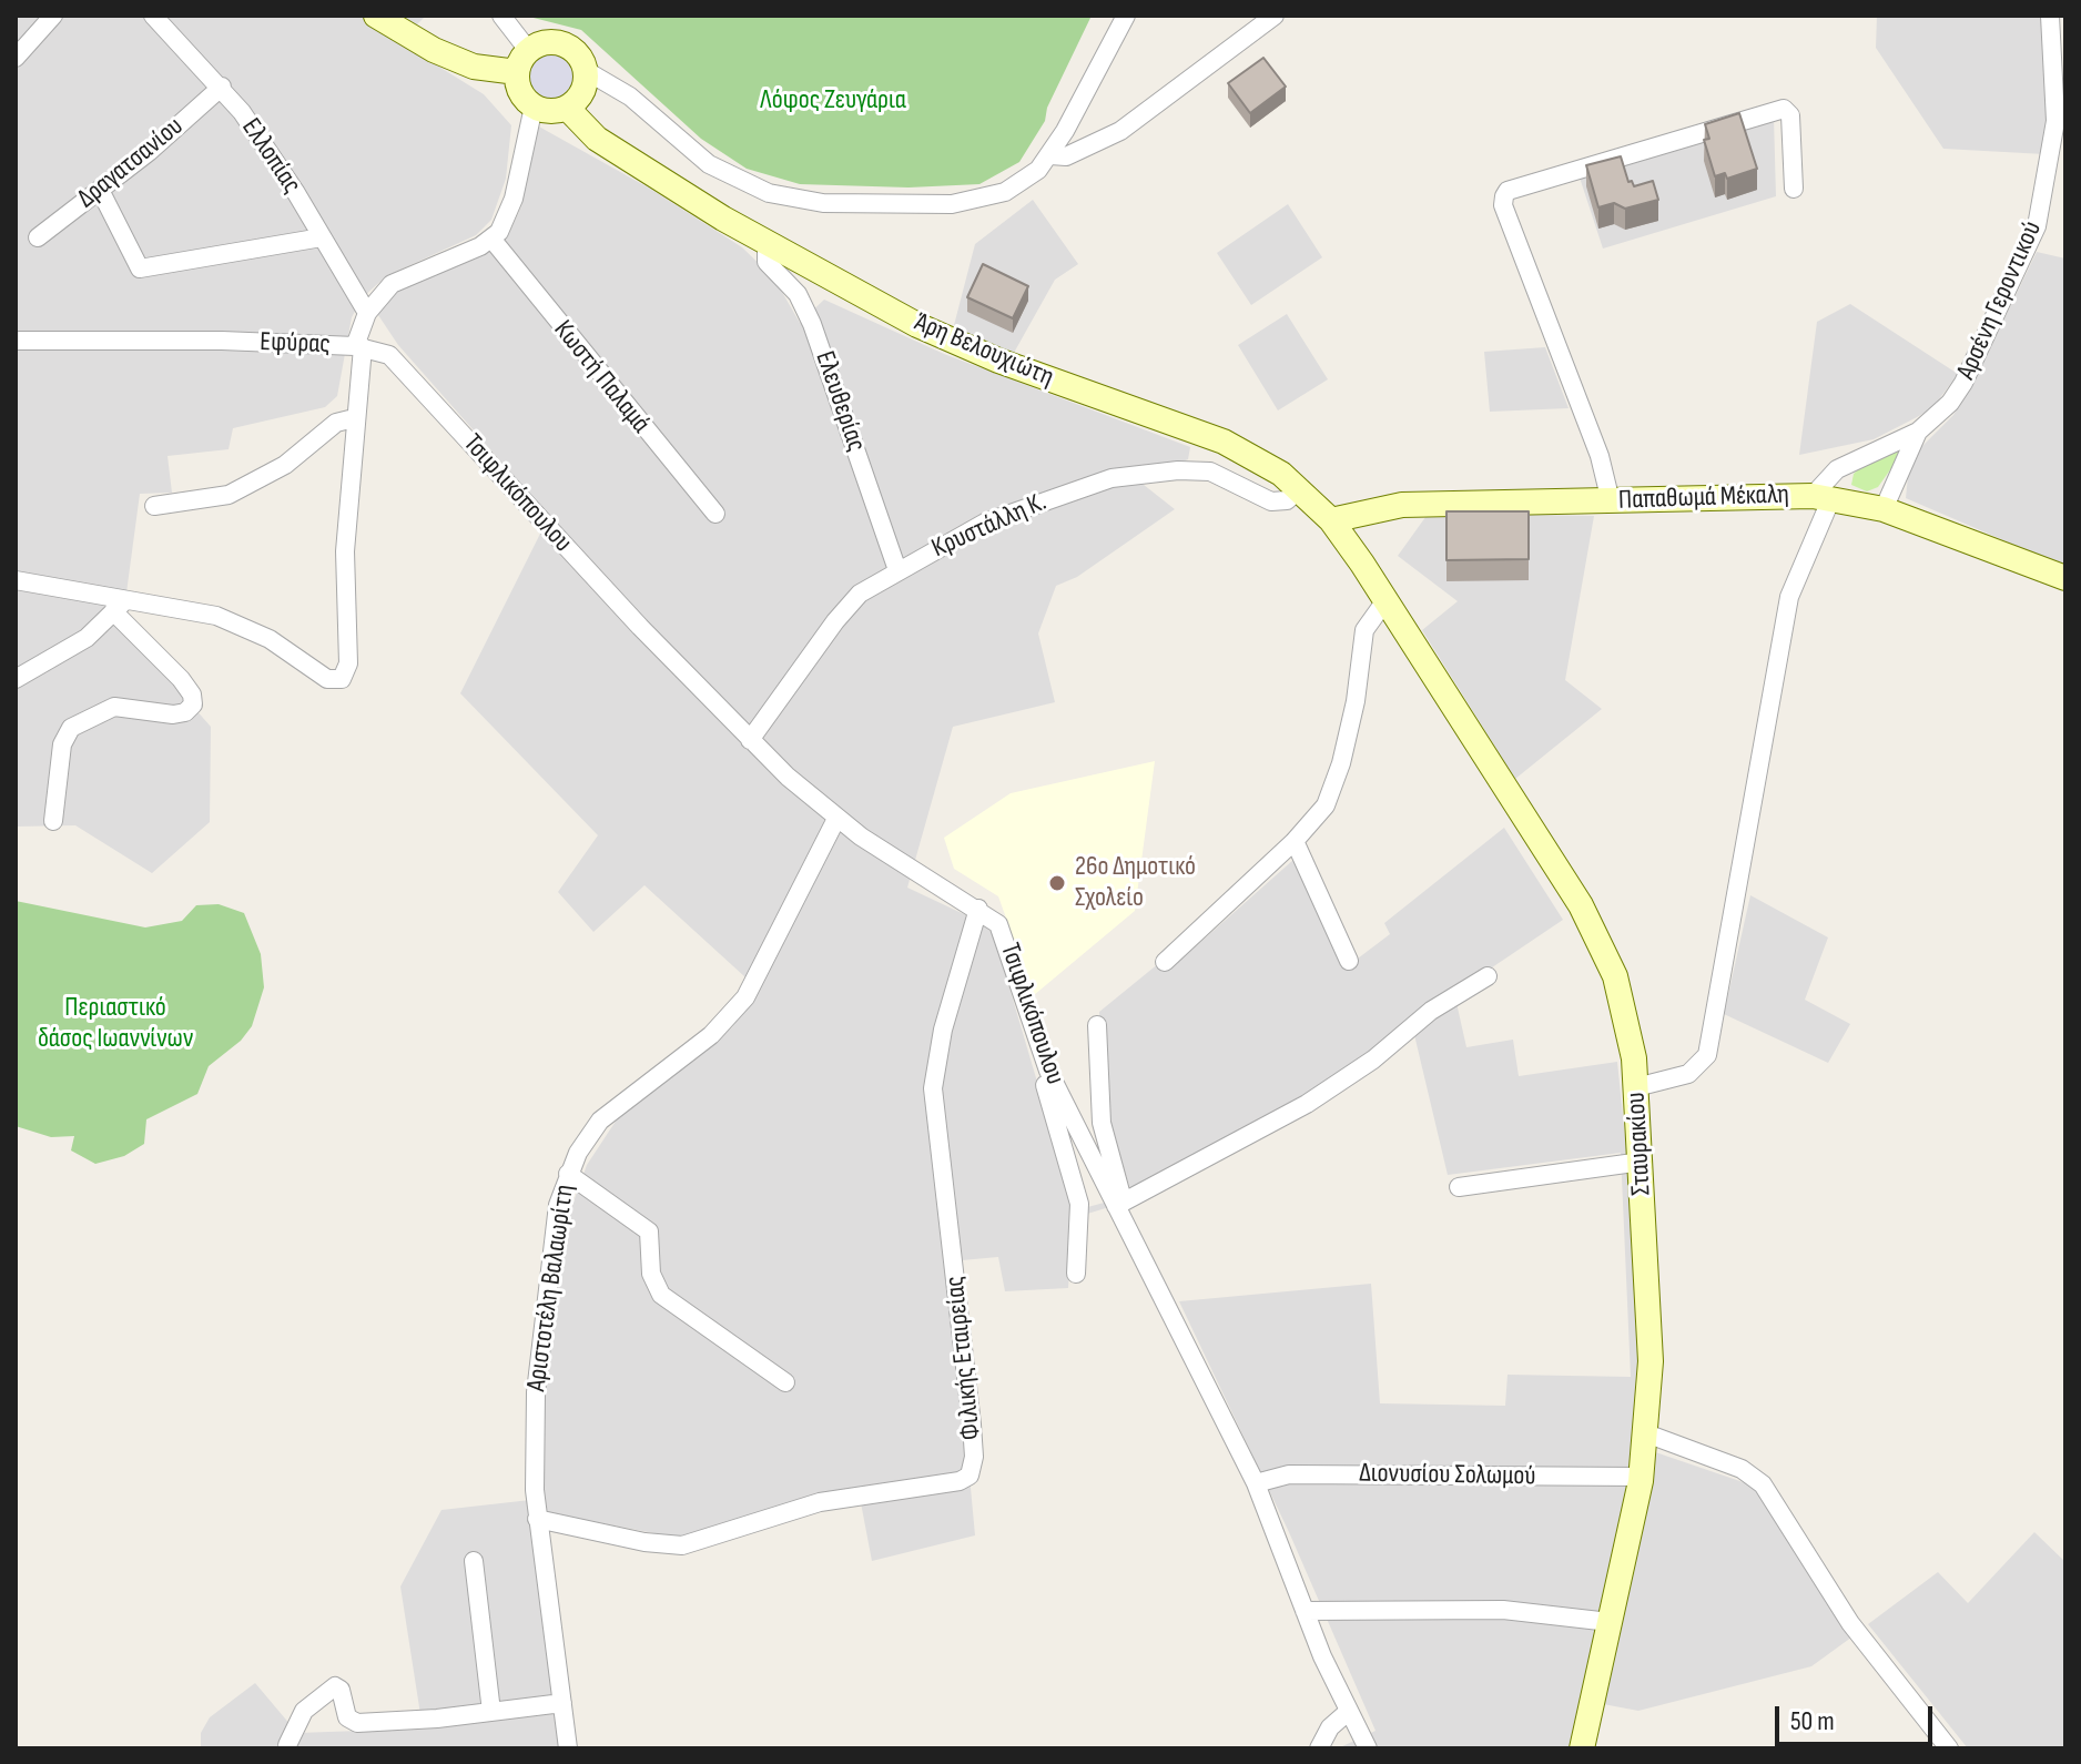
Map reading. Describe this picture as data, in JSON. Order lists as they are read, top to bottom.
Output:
{
  "streets": {
    "street": [
      "Ελλοπίας",
      "Δραγατσανίου",
      "Αρσένη Γεροντικού",
      "Εφύρας",
      "Άρη Βελουχιώτη",
      "Κωστή Παλαμά",
      "Ελευθερίας",
      "Τσιφλικόπουλου",
      "Παπαθωμά Μέκαλη",
      "Κρυστάλλη Κ.",
      "Σταυρακίου",
      "Αριστοτέλη Βαλαωρίτη",
      "Φιλικής Εταιρείας",
      "Διονυσίου Σολωμού"
    ]
  },
  "crossings": [
    ["Ελλοπίας", "Δραγατσανίου"],
    ["Ελλοπίας", "Εφύρας"],
    ["Αρσένη Γεροντικού", "Παπαθωμά Μέκαλη"],
    ["Εφύρας", "Κωστή Παλαμά"],
    ["Εφύρας", "Τσιφλικόπουλου"],
    ["Άρη Βελουχιώτη", "Ελευθερίας"],
    ["Άρη Βελουχιώτη", "Παπαθωμά Μέκαλη"],
    ["Άρη Βελουχιώτη", "Κρυστάλλη Κ."],
    ["Άρη Βελουχιώτη", "Σταυρακίου"],
    ["Ελευθερίας", "Κρυστάλλη Κ."],
    ["Τσιφλικόπουλου", "Κρυστάλλη Κ."],
    ["Τσιφλικόπουλου", "Αριστοτέλη Βαλαωρίτη"],
    ["Τσιφλικόπουλου", "Φιλικής Εταιρείας"],
    ["Τσιφλικόπουλου", "Διονυσίου Σολωμού"],
    ["Σταυρακίου", "Διονυσίου Σολωμού"],
    ["Αριστοτέλη Βαλαωρίτη", "Φιλικής Εταιρείας"]
  ],
  "parks": ["Λόφος Ζευγάρια", "Περιαστικό δάσος Ιωαννίνων"],
  "places": ["26ο Δημοτικό Σχολείο"],
  "scale_bar": "50 m"
}
